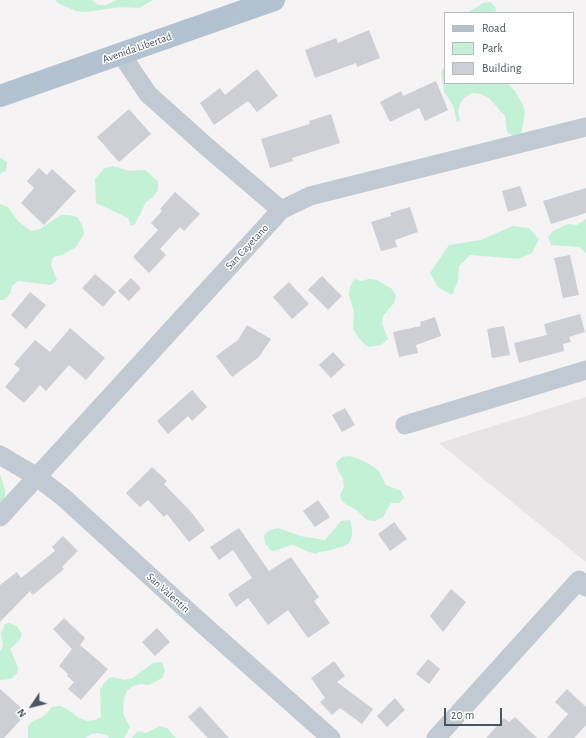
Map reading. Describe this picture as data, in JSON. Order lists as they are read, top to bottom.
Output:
{
  "streets": {
    "main road": ["Avenida Libertad"],
    "street": ["San Cayetano", "San Valentín"]
  },
  "crossings": [
    ["San Cayetano", "San Valentín"]
  ],
  "legend": ["Road", "Park", "Building"],
  "scale_bar": "20 m",
  "north": "bottom left"
}
